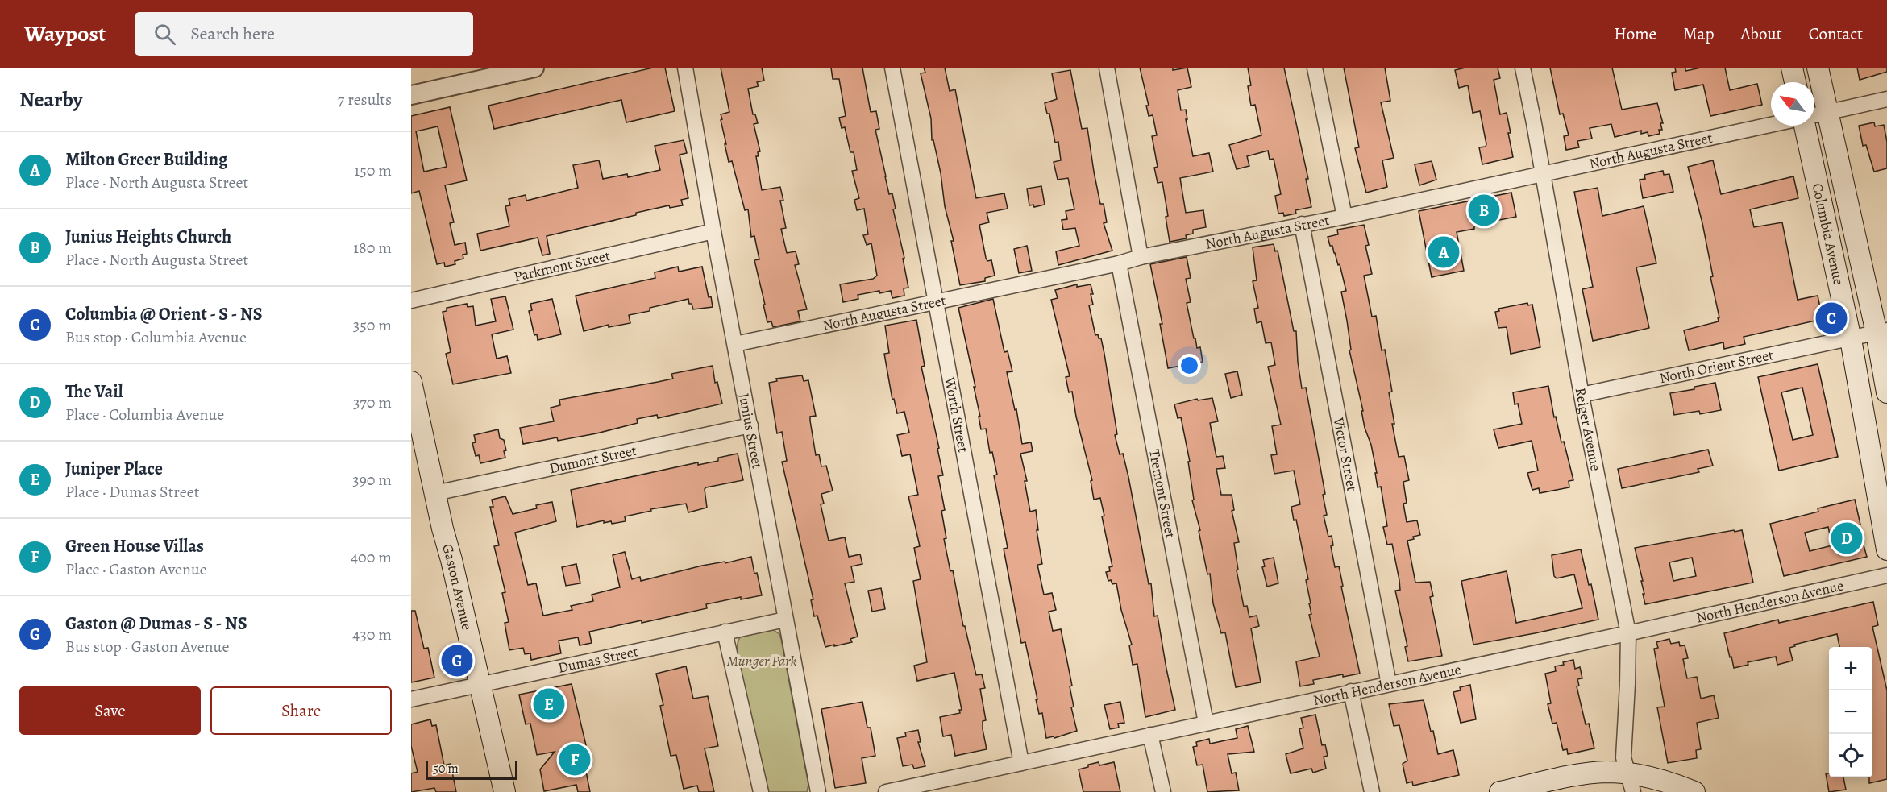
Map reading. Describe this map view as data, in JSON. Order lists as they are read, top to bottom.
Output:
{
  "streets": {
    "main road": ["Columbia Avenue", "Gaston Avenue"],
    "street": [
      "North Augusta Street",
      "Parkmont Street",
      "North Orient Street",
      "Worth Street",
      "Reiger Avenue",
      "Junius Street",
      "Victor Street",
      "Dumont Street",
      "Tremont Street",
      "North Henderson Avenue",
      "Dumas Street"
    ]
  },
  "crossings": [
    ["North Augusta Street", "Worth Street"],
    ["North Augusta Street", "Reiger Avenue"],
    ["North Augusta Street", "Junius Street"],
    ["North Augusta Street", "Victor Street"],
    ["North Augusta Street", "Tremont Street"],
    ["Columbia Avenue", "North Orient Street"],
    ["Parkmont Street", "Junius Street"],
    ["North Orient Street", "Reiger Avenue"],
    ["Worth Street", "North Henderson Avenue"],
    ["Reiger Avenue", "North Henderson Avenue"],
    ["Junius Street", "Dumont Street"],
    ["Junius Street", "Dumas Street"],
    ["Victor Street", "North Henderson Avenue"],
    ["Dumont Street", "Gaston Avenue"],
    ["Tremont Street", "North Henderson Avenue"],
    ["Gaston Avenue", "Dumas Street"]
  ],
  "parks": ["Munger Park"],
  "scale_bar": "50 m",
  "north": "top left",
  "page": {
    "header": "Waypost",
    "search": "Search here",
    "nav": [
      "Home",
      "Map",
      "About",
      "Contact"
    ],
    "heading": ["Nearby", "7 results"],
    "list": [
      {
        "mark": "A",
        "name": "Milton Greer Building",
        "note": "Place · North Augusta Street",
        "value": "150 m"
      },
      {
        "mark": "B",
        "name": "Junius Heights Church",
        "note": "Place · North Augusta Street",
        "value": "180 m"
      },
      {
        "mark": "C",
        "name": "Columbia @ Orient - S - NS",
        "note": "Bus stop · Columbia Avenue",
        "value": "350 m"
      },
      {
        "mark": "D",
        "name": "The Vail",
        "note": "Place · Columbia Avenue",
        "value": "370 m"
      },
      {
        "mark": "E",
        "name": "Juniper Place",
        "note": "Place · Dumas Street",
        "value": "390 m"
      },
      {
        "mark": "F",
        "name": "Green House Villas",
        "note": "Place · Gaston Avenue",
        "value": "400 m"
      },
      {
        "mark": "G",
        "name": "Gaston @ Dumas - S - NS",
        "note": "Bus stop · Gaston Avenue",
        "value": "430 m"
      }
    ],
    "pins": [
      "B",
      "A",
      "C",
      "D",
      "G",
      "E",
      "F"
    ],
    "map_buttons": ["+", "−"],
    "buttons": ["Save", "Share"],
    "scale": "50 m"
  }
}
